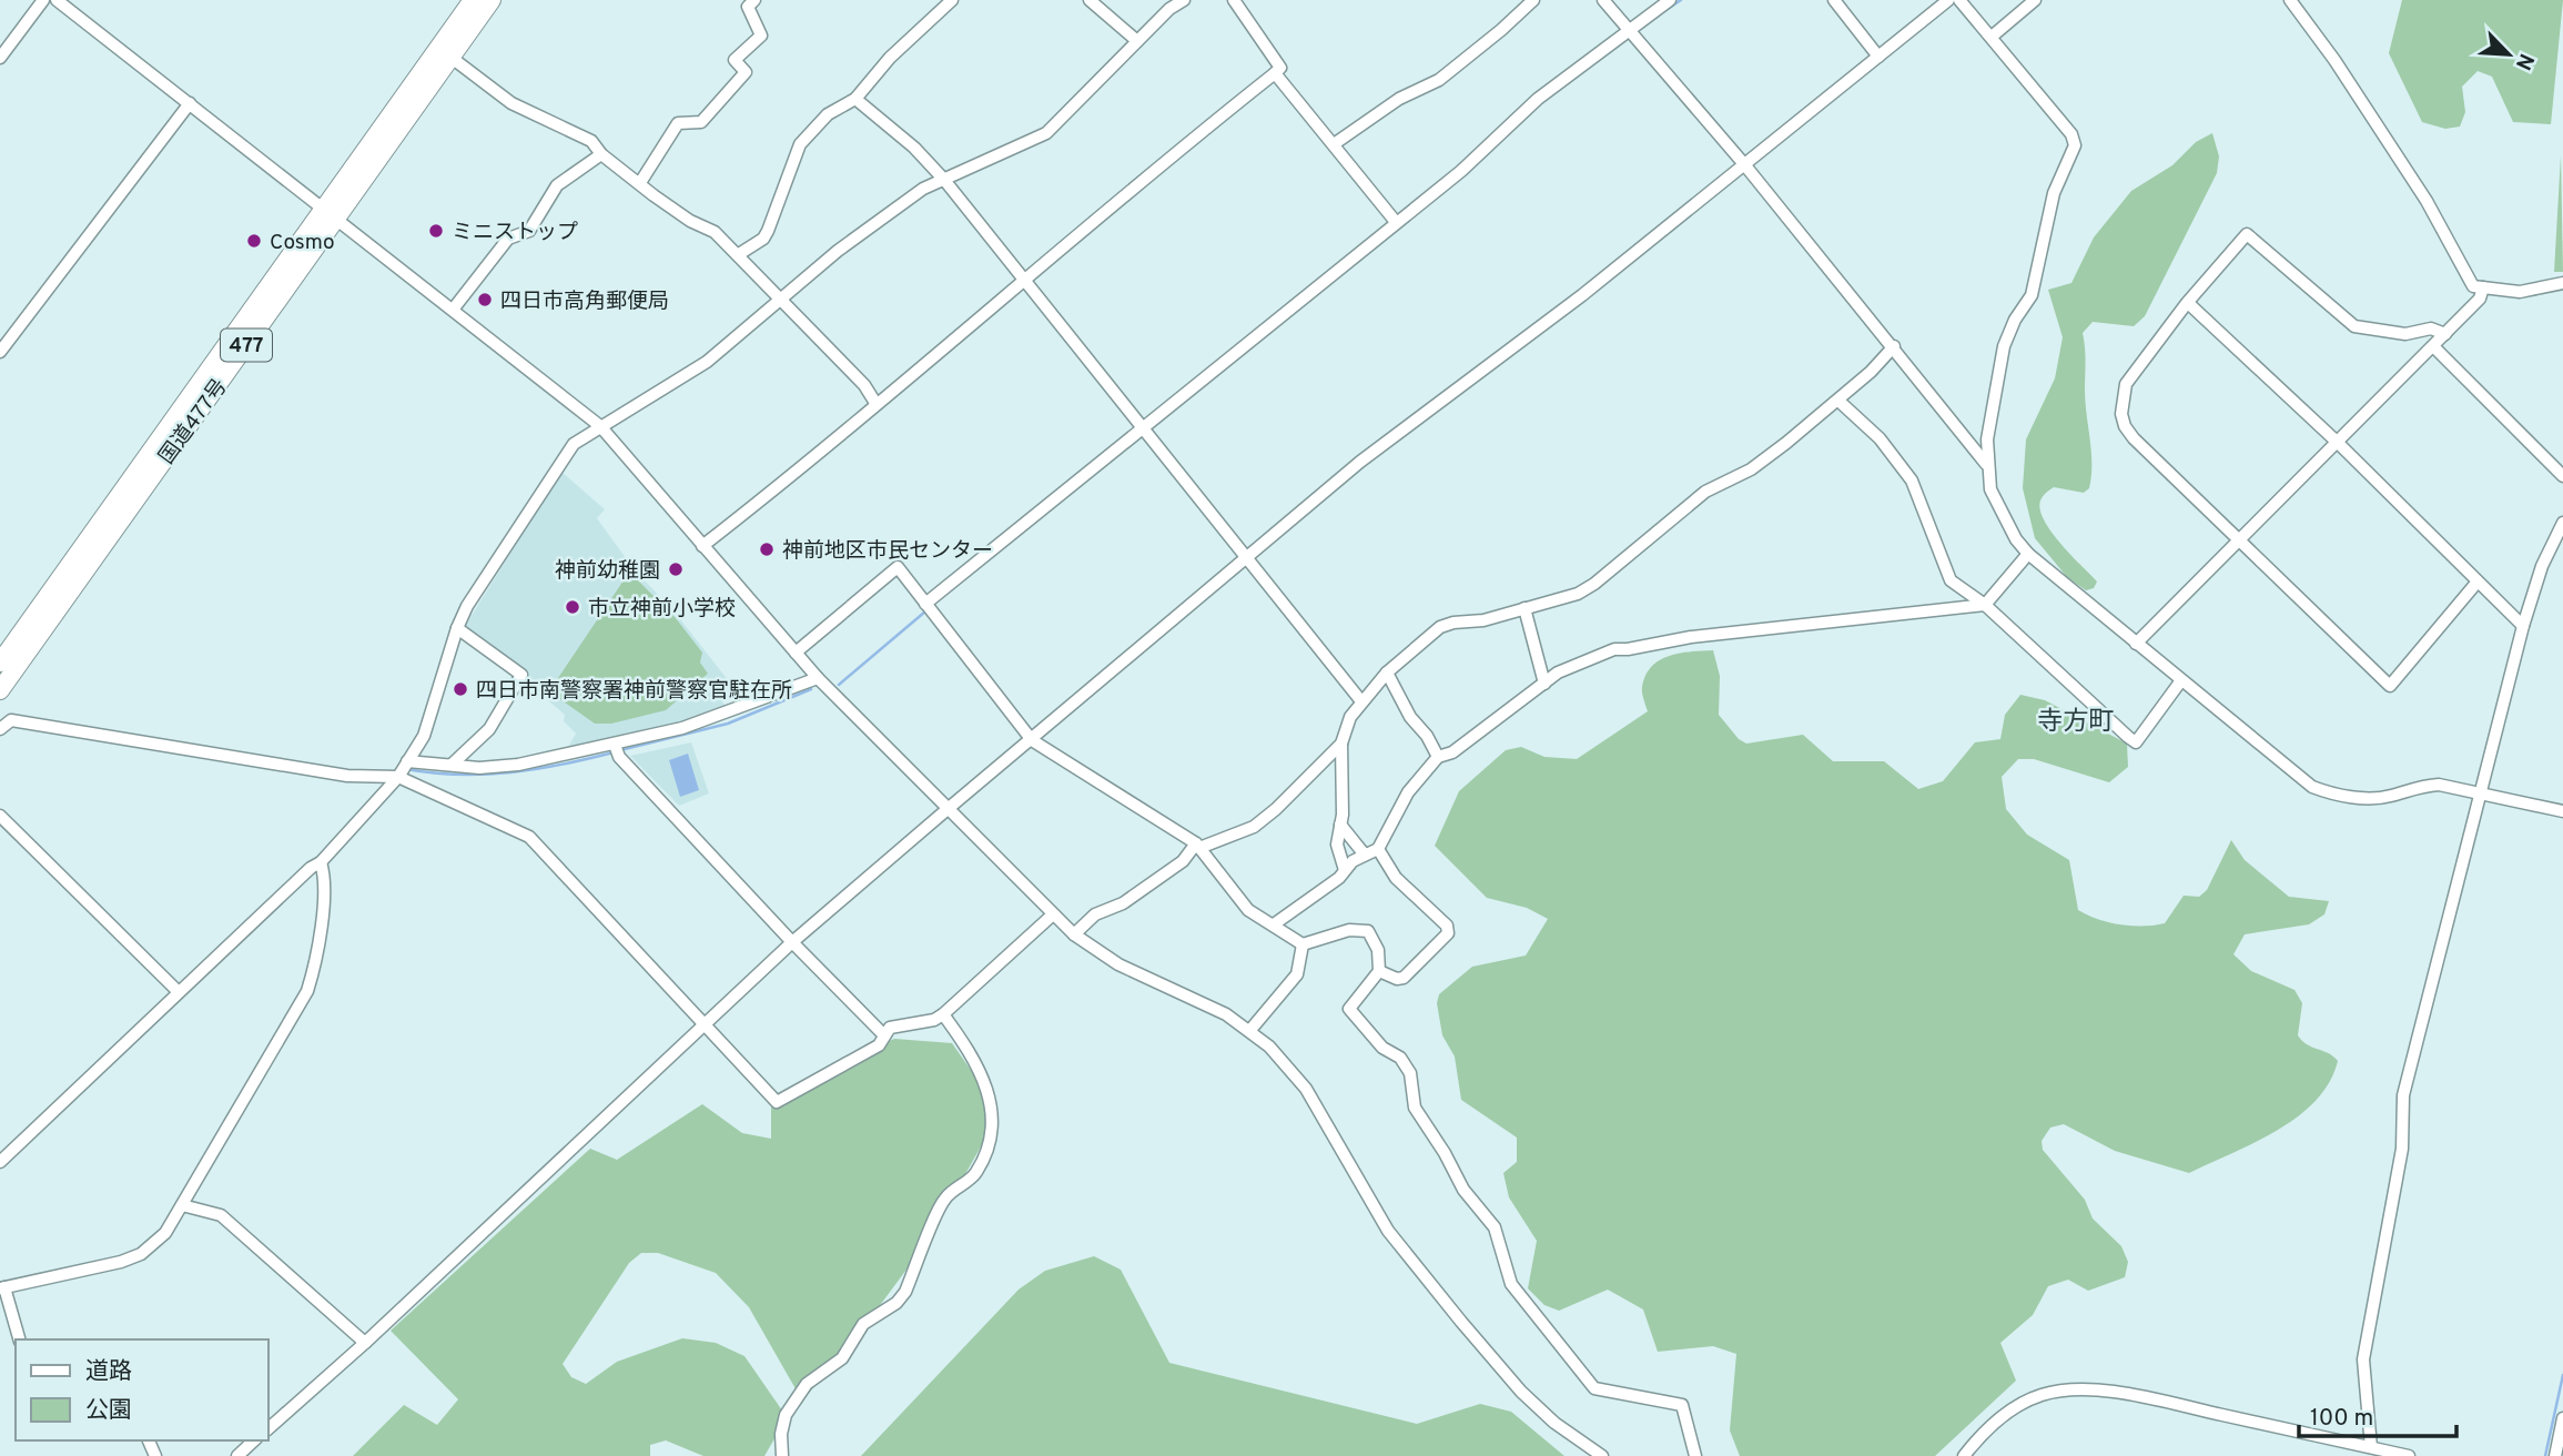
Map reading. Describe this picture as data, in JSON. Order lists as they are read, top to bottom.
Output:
{
  "streets": {
    "highway": ["477", "国道477号"]
  },
  "districts": ["寺方町"],
  "places": [
    "ミニストップ",
    "Cosmo",
    "四日市高角郵便局",
    "神前地区市民センター",
    "神前幼稚園",
    "市立神前小学校",
    "四日市南警察署神前警察官駐在所"
  ],
  "legend": ["道路", "公園"],
  "scale_bar": "100 m",
  "north": "bottom right"
}
